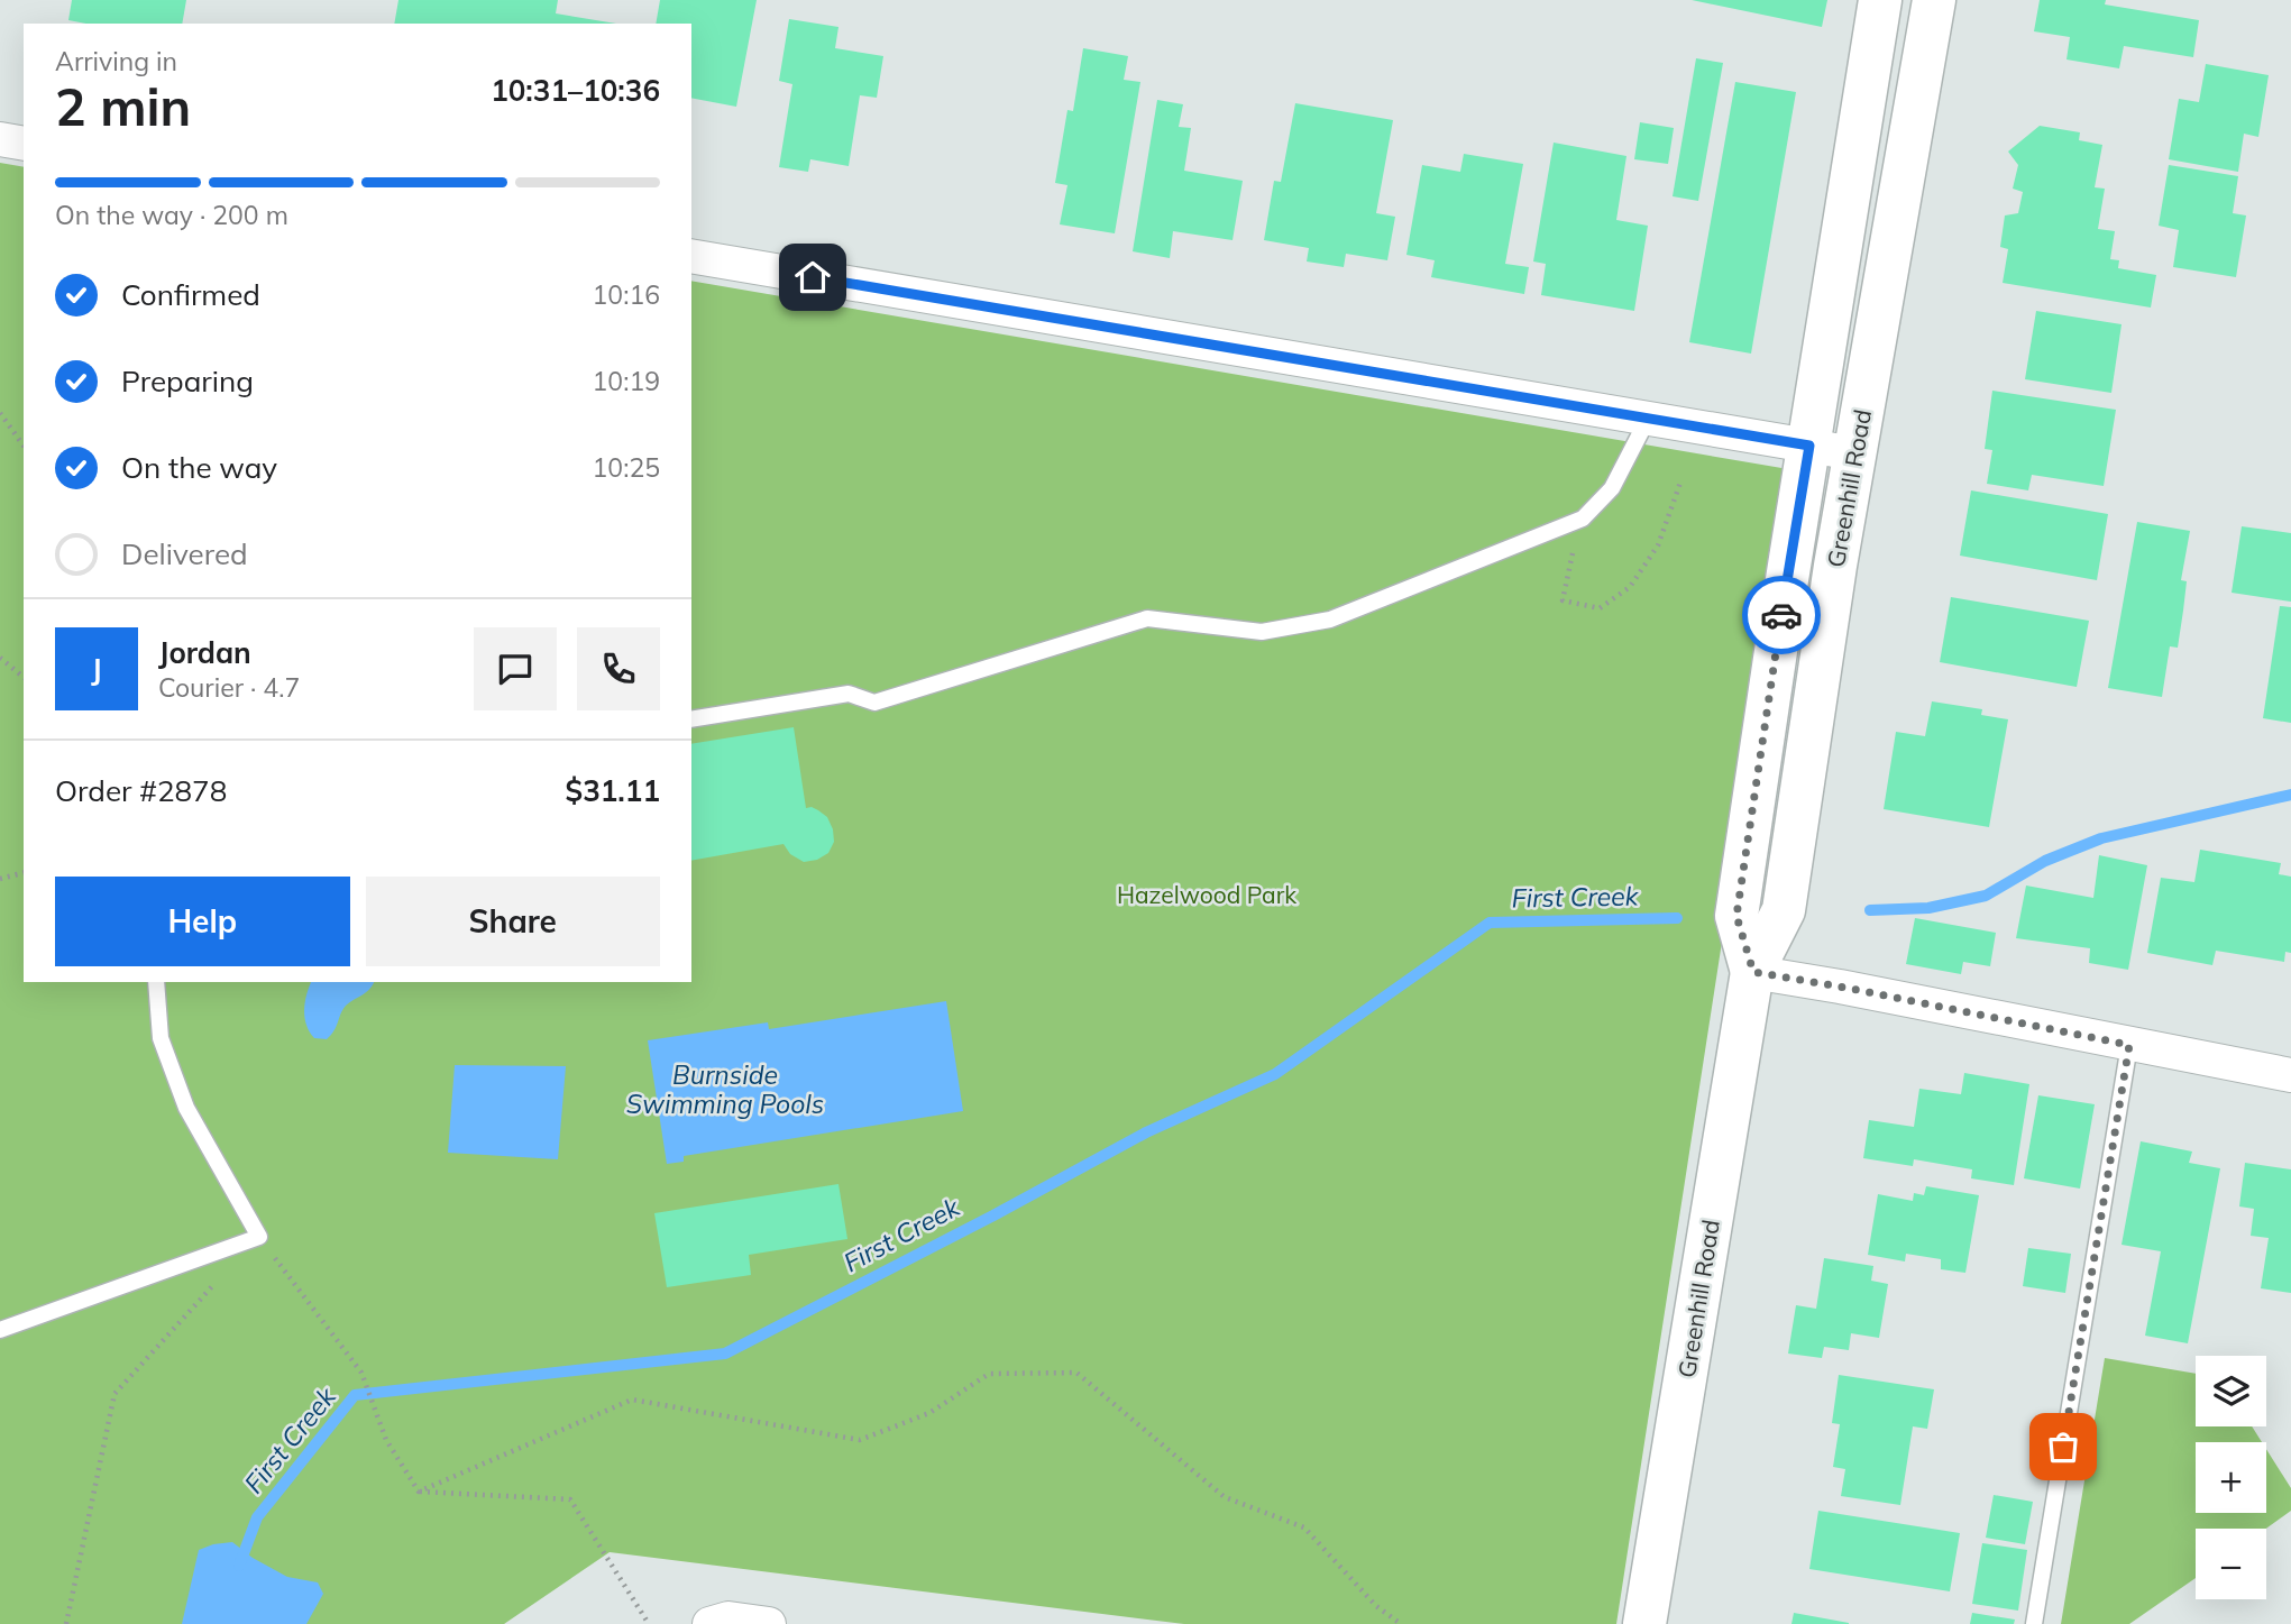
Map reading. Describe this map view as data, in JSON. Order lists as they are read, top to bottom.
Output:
{
  "streets": {
    "main road": ["Greenhill Road"]
  },
  "water": ["First Creek", "Burnside Swimming Pools"],
  "parks": ["Hazelwood Park"],
  "page": {
    "heading": ["2 min", "Arriving in", "10:31–10:36"],
    "panel": [
      "Jordan",
      "Courier · 4.7",
      "Order #2878",
      "$31.11"
    ],
    "bar": "On the way · 200 m",
    "list": [
      ["Confirmed", "10:16"],
      ["Preparing", "10:19"],
      ["On the way", "10:25"],
      "Delivered"
    ],
    "round": "J",
    "buttons": ["Help", "Share"],
    "map_buttons": ["+", "−"]
  }
}
